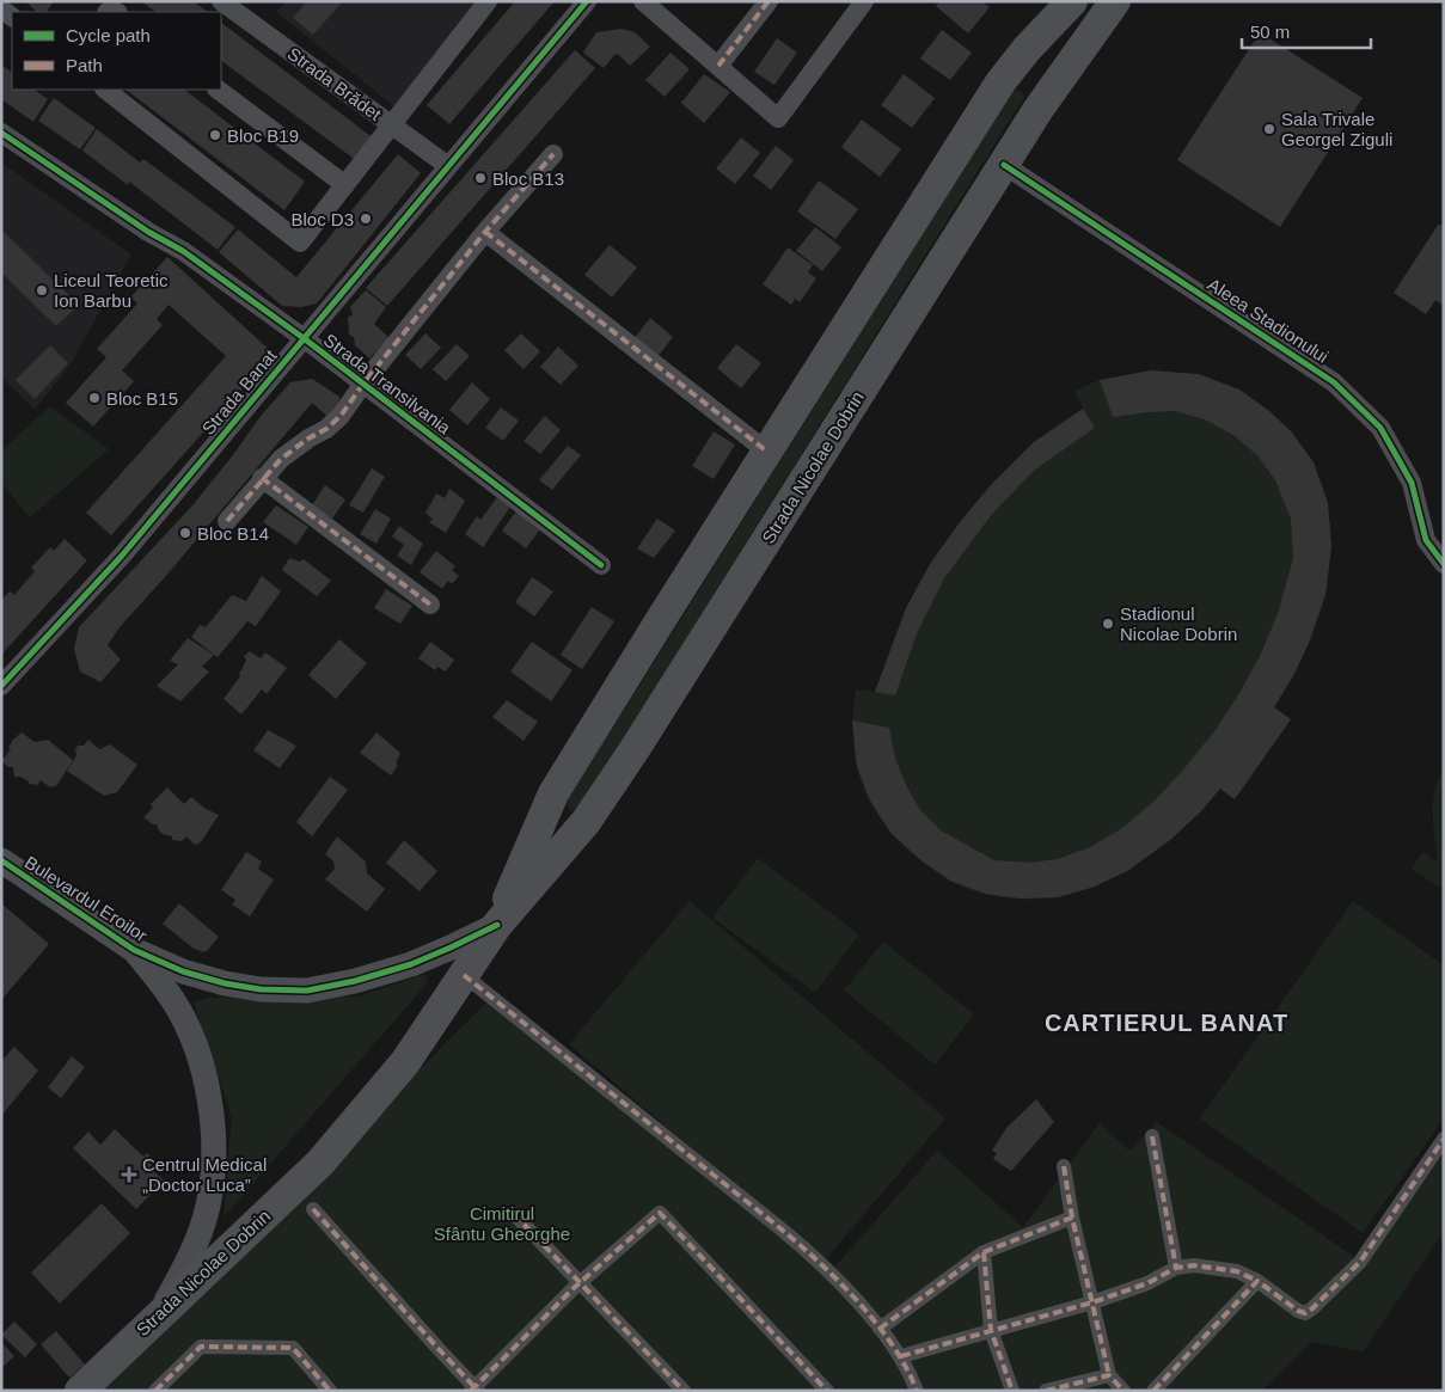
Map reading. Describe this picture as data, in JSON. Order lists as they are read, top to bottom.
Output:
{
  "streets": {
    "main road": ["Strada Nicolae Dobrin"],
    "street": [
      "Strada Brădet",
      "Aleea Stadionului",
      "Strada Transilvania",
      "Strada Banat",
      "Bulevardul Eroilor"
    ]
  },
  "crossings": [
    ["Strada Brădet", "Strada Banat"],
    ["Aleea Stadionului", "Strada Nicolae Dobrin"],
    ["Strada Transilvania", "Strada Banat"],
    ["Strada Nicolae Dobrin", "Bulevardul Eroilor"]
  ],
  "districts": ["CARTIERUL BANAT"],
  "parks": ["Cimitirul Sfântu Gheorghe"],
  "places": {
    "other": [
      "Sala Trivale Georgel Ziguli",
      "Bloc B19",
      "Bloc B13",
      "Bloc D3",
      "Liceul Teoretic Ion Barbu",
      "Bloc B15",
      "Bloc B14",
      "Stadionul Nicolae Dobrin"
    ],
    "health": ["Centrul Medical „Doctor Luca”"]
  },
  "legend": ["Cycle path", "Path"],
  "scale_bar": "50 m"
}
